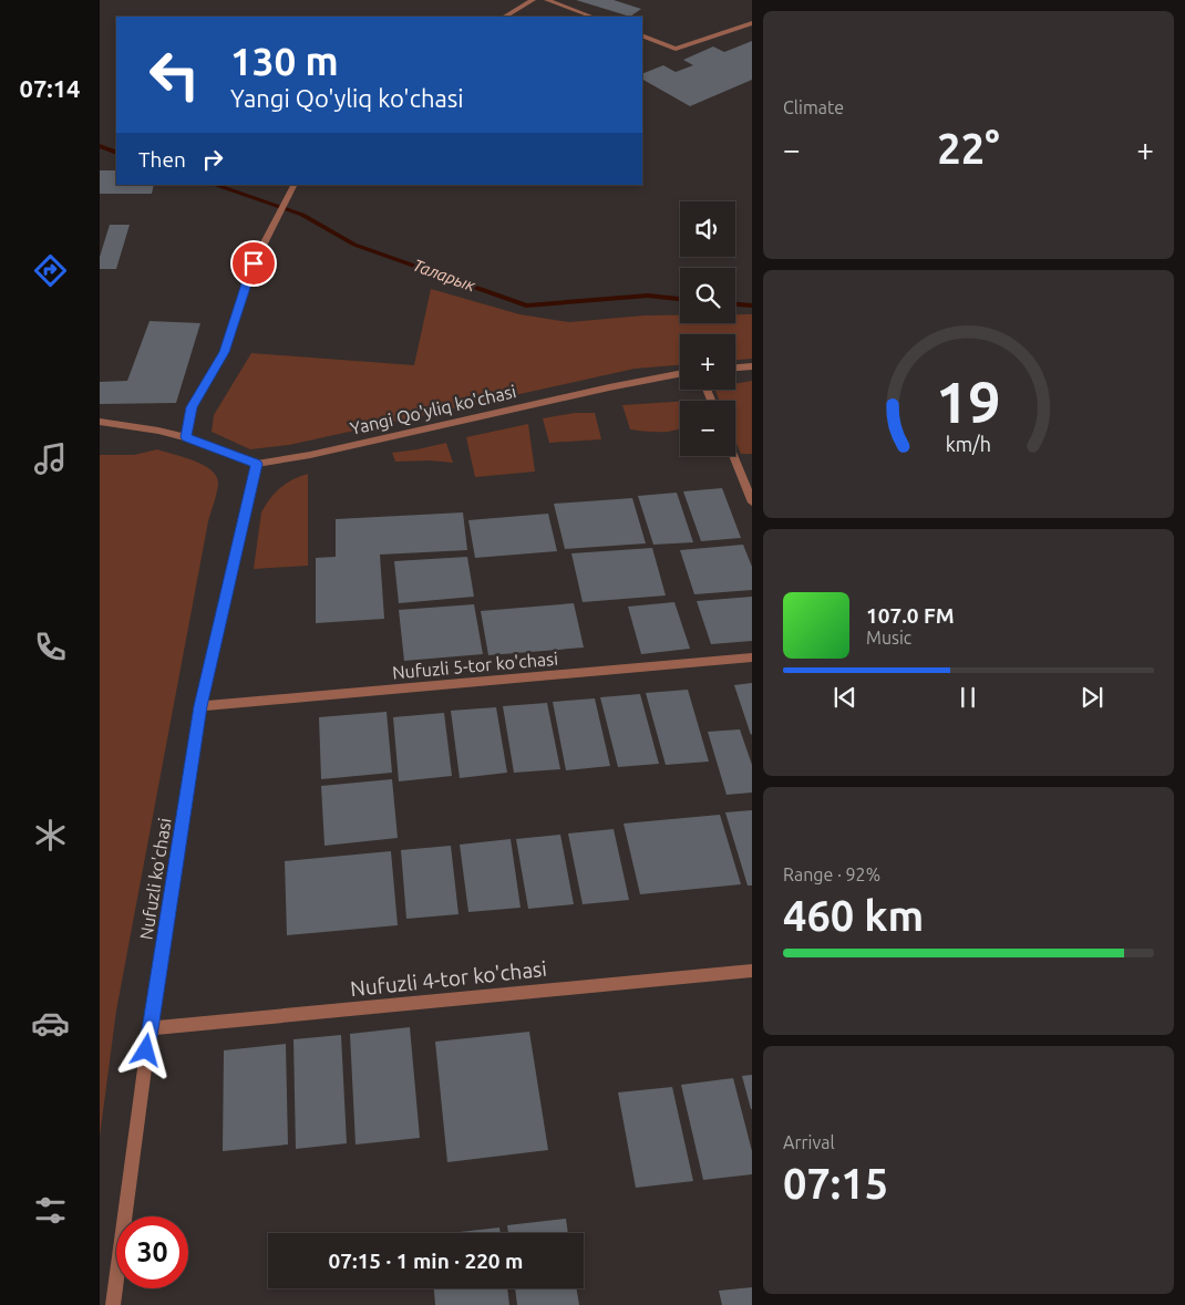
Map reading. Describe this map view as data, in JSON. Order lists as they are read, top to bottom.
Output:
{
  "streets": {
    "street": [
      "Yangi Qo'yliq ko'chasi",
      "Nufuzli 5-tor ko'chasi",
      "Nufuzli ko'chasi",
      "Nufuzli 4-tor ko'chasi"
    ]
  },
  "crossings": [
    ["Yangi Qo'yliq ko'chasi", "Nufuzli ko'chasi"],
    ["Nufuzli 5-tor ko'chasi", "Nufuzli ko'chasi"],
    ["Nufuzli ko'chasi", "Nufuzli 4-tor ko'chasi"]
  ],
  "water": ["Таларык"],
  "page": {
    "tabs": "07:14",
    "tile": [
      "Climate",
      ["Range · 92%", "460 km"],
      ["Arrival", "07:15"]
    ],
    "turn": ["130 m", "Yangi Qo'yliq ko'chasi"],
    "heat": ["−", "22°", "+"],
    "then": "Then",
    "map_buttons": ["+", "−"],
    "song": ["107.0 FM", "Music"],
    "limit": "30",
    "trip": "07:15 · 1 min · 220 m",
    "gauge": ["19", "km/h"]
  }
}
